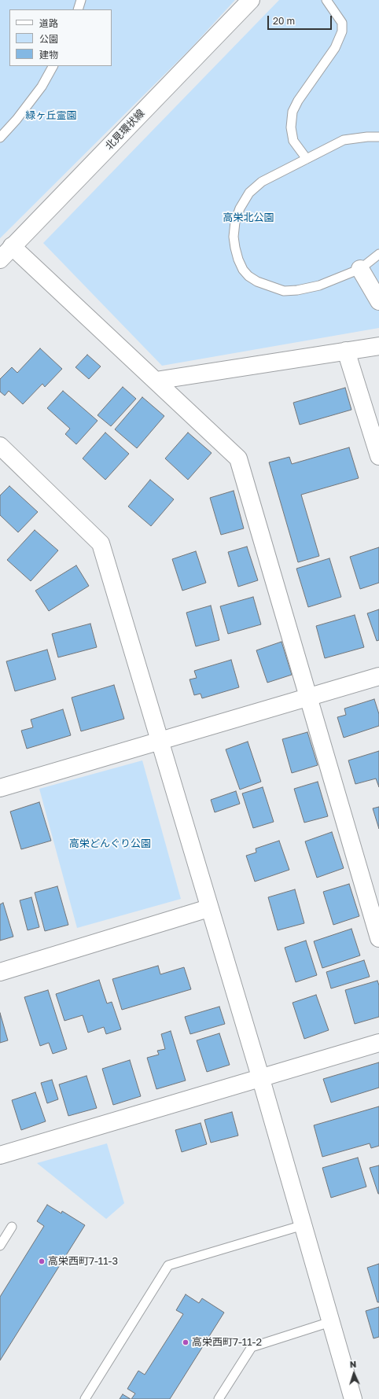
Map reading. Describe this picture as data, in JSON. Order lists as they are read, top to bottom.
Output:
{
  "streets": {
    "street": ["北見環状線"]
  },
  "parks": ["緑ヶ丘霊園", "高栄北公園", "高栄どんぐり公園"],
  "places": ["高栄西町7-11-3", "高栄西町7-11-2"],
  "legend": ["道路", "公園", "建物"],
  "scale_bar": "20 m",
  "north": "top"
}
